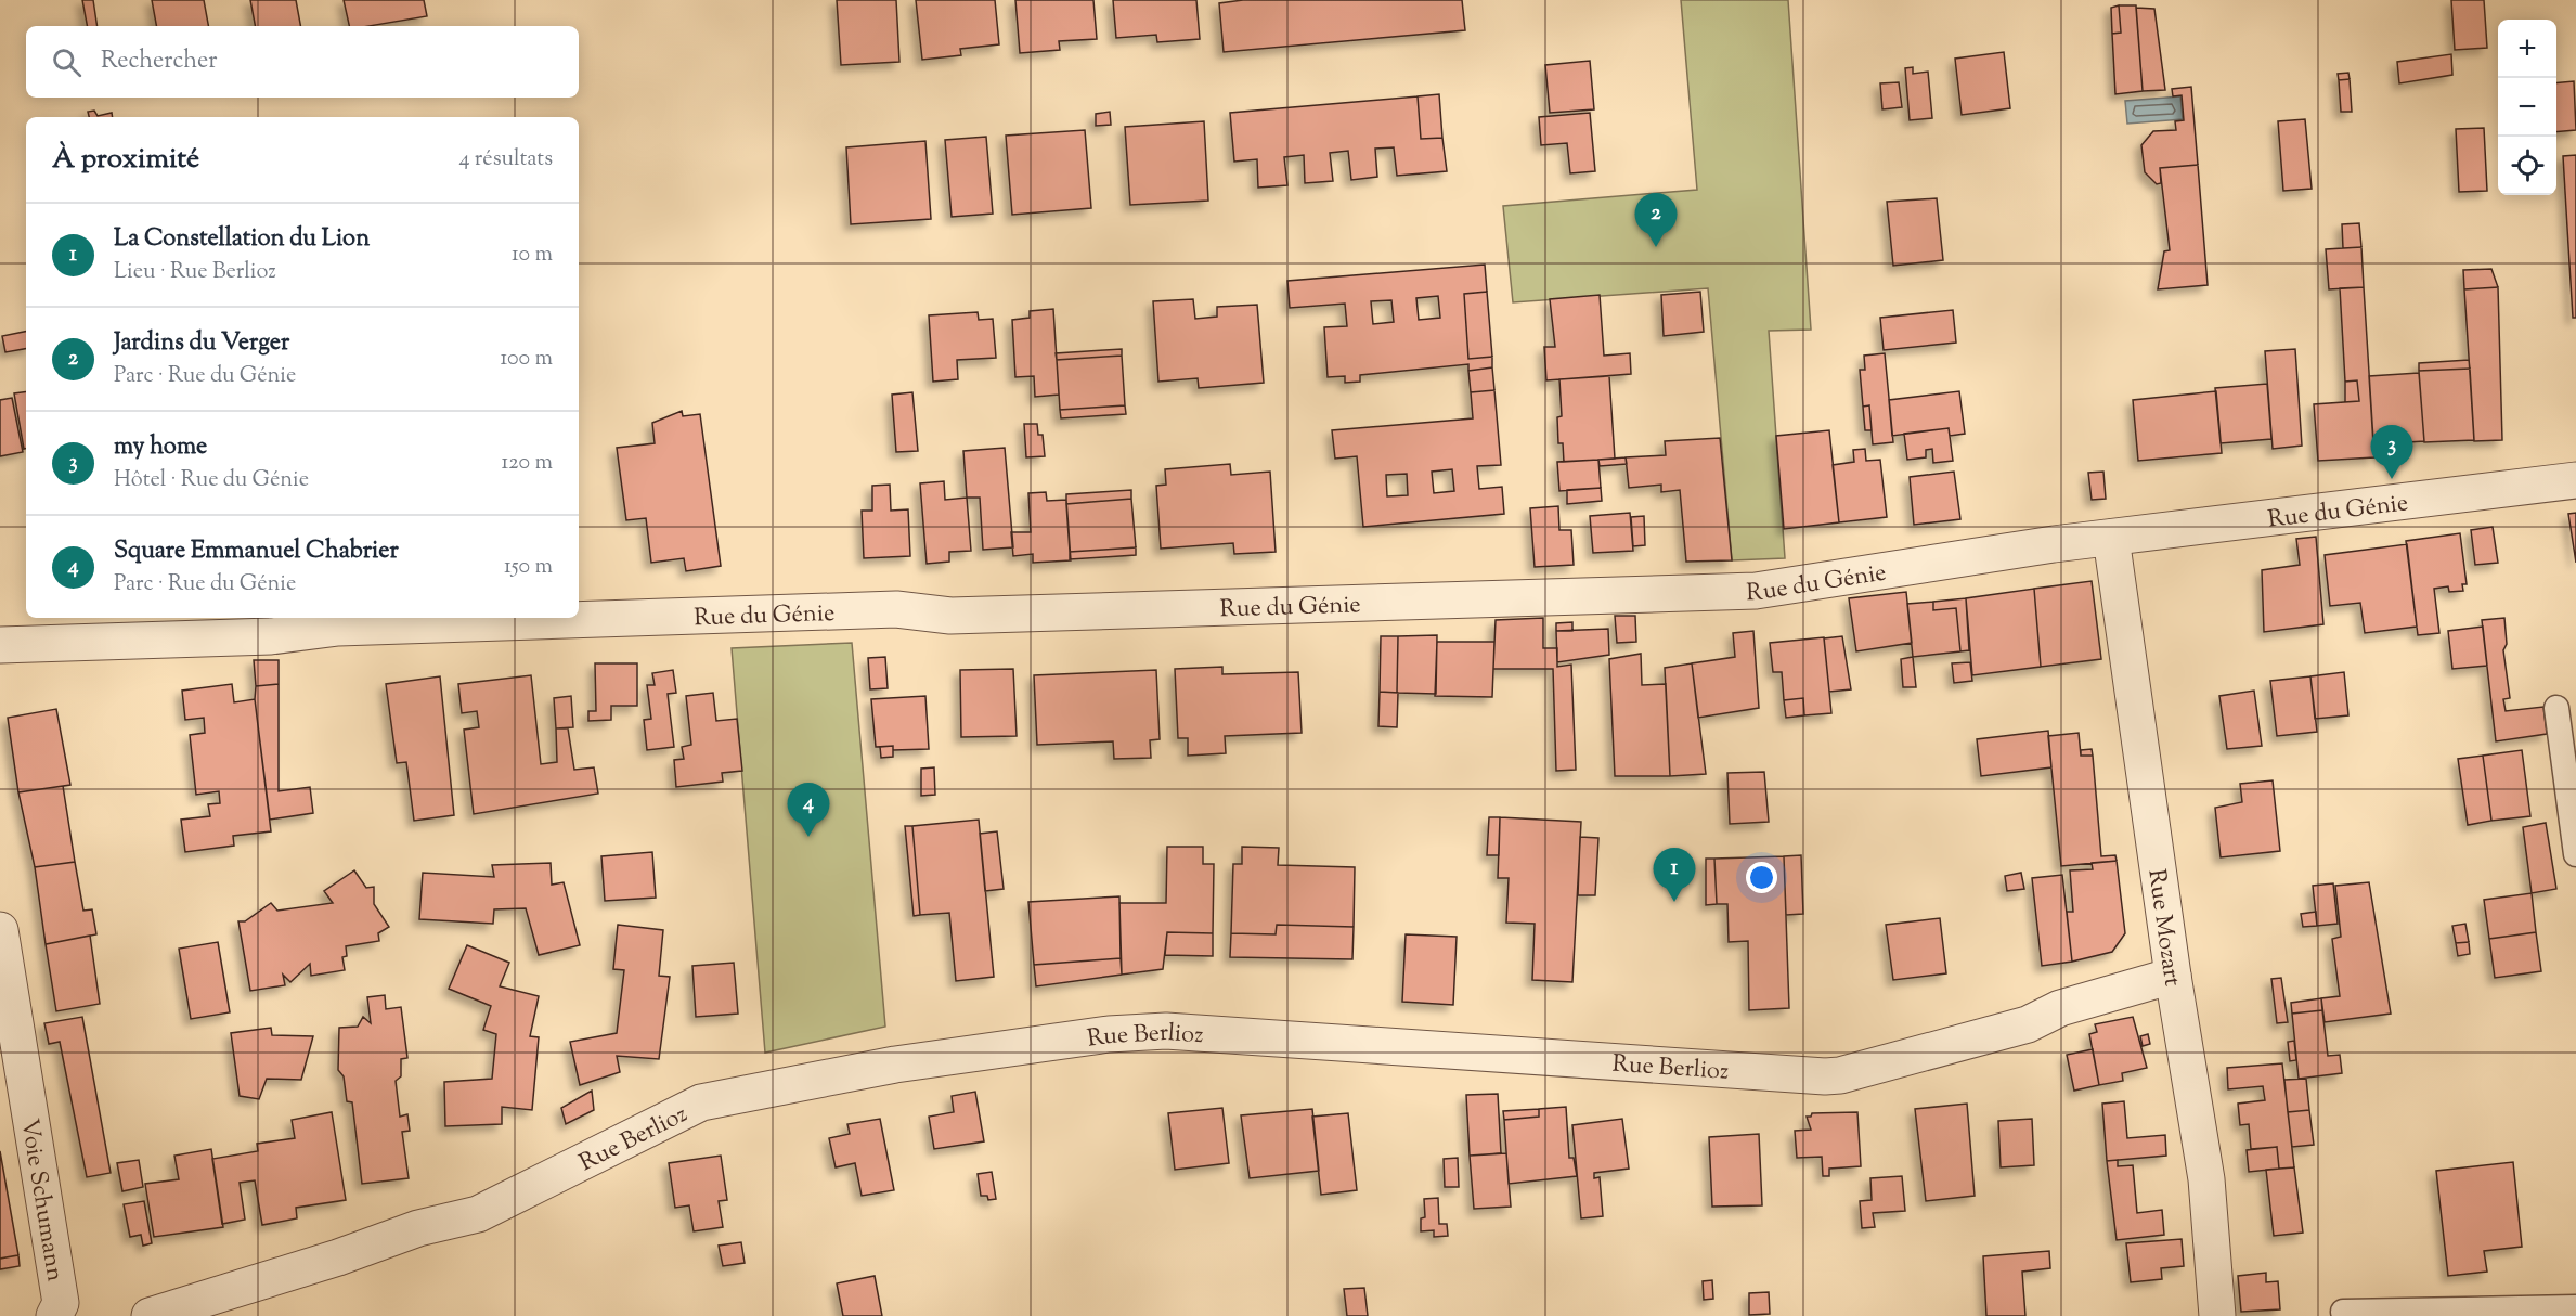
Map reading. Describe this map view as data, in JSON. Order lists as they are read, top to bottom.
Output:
{
  "streets": {
    "street": [
      "Rue du Génie",
      "Rue Mozart",
      "Rue Berlioz",
      "Voie Schumann"
    ]
  },
  "crossings": [
    ["Rue du Génie", "Rue Mozart"],
    ["Rue Mozart", "Rue Berlioz"]
  ],
  "page": {
    "map_buttons": ["+", "−"],
    "search": "Rechercher",
    "heading": ["À proximité", "4 résultats"],
    "pins": [
      "2",
      "3",
      "4",
      "1"
    ],
    "list": [
      {
        "mark": "1",
        "name": "La Constellation du Lion",
        "note": "Lieu · Rue Berlioz",
        "value": "10 m"
      },
      {
        "mark": "2",
        "name": "Jardins du Verger",
        "note": "Parc · Rue du Génie",
        "value": "100 m"
      },
      {
        "mark": "3",
        "name": "my home",
        "note": "Hôtel · Rue du Génie",
        "value": "120 m"
      },
      {
        "mark": "4",
        "name": "Square Emmanuel Chabrier",
        "note": "Parc · Rue du Génie",
        "value": "150 m"
      }
    ]
  }
}
